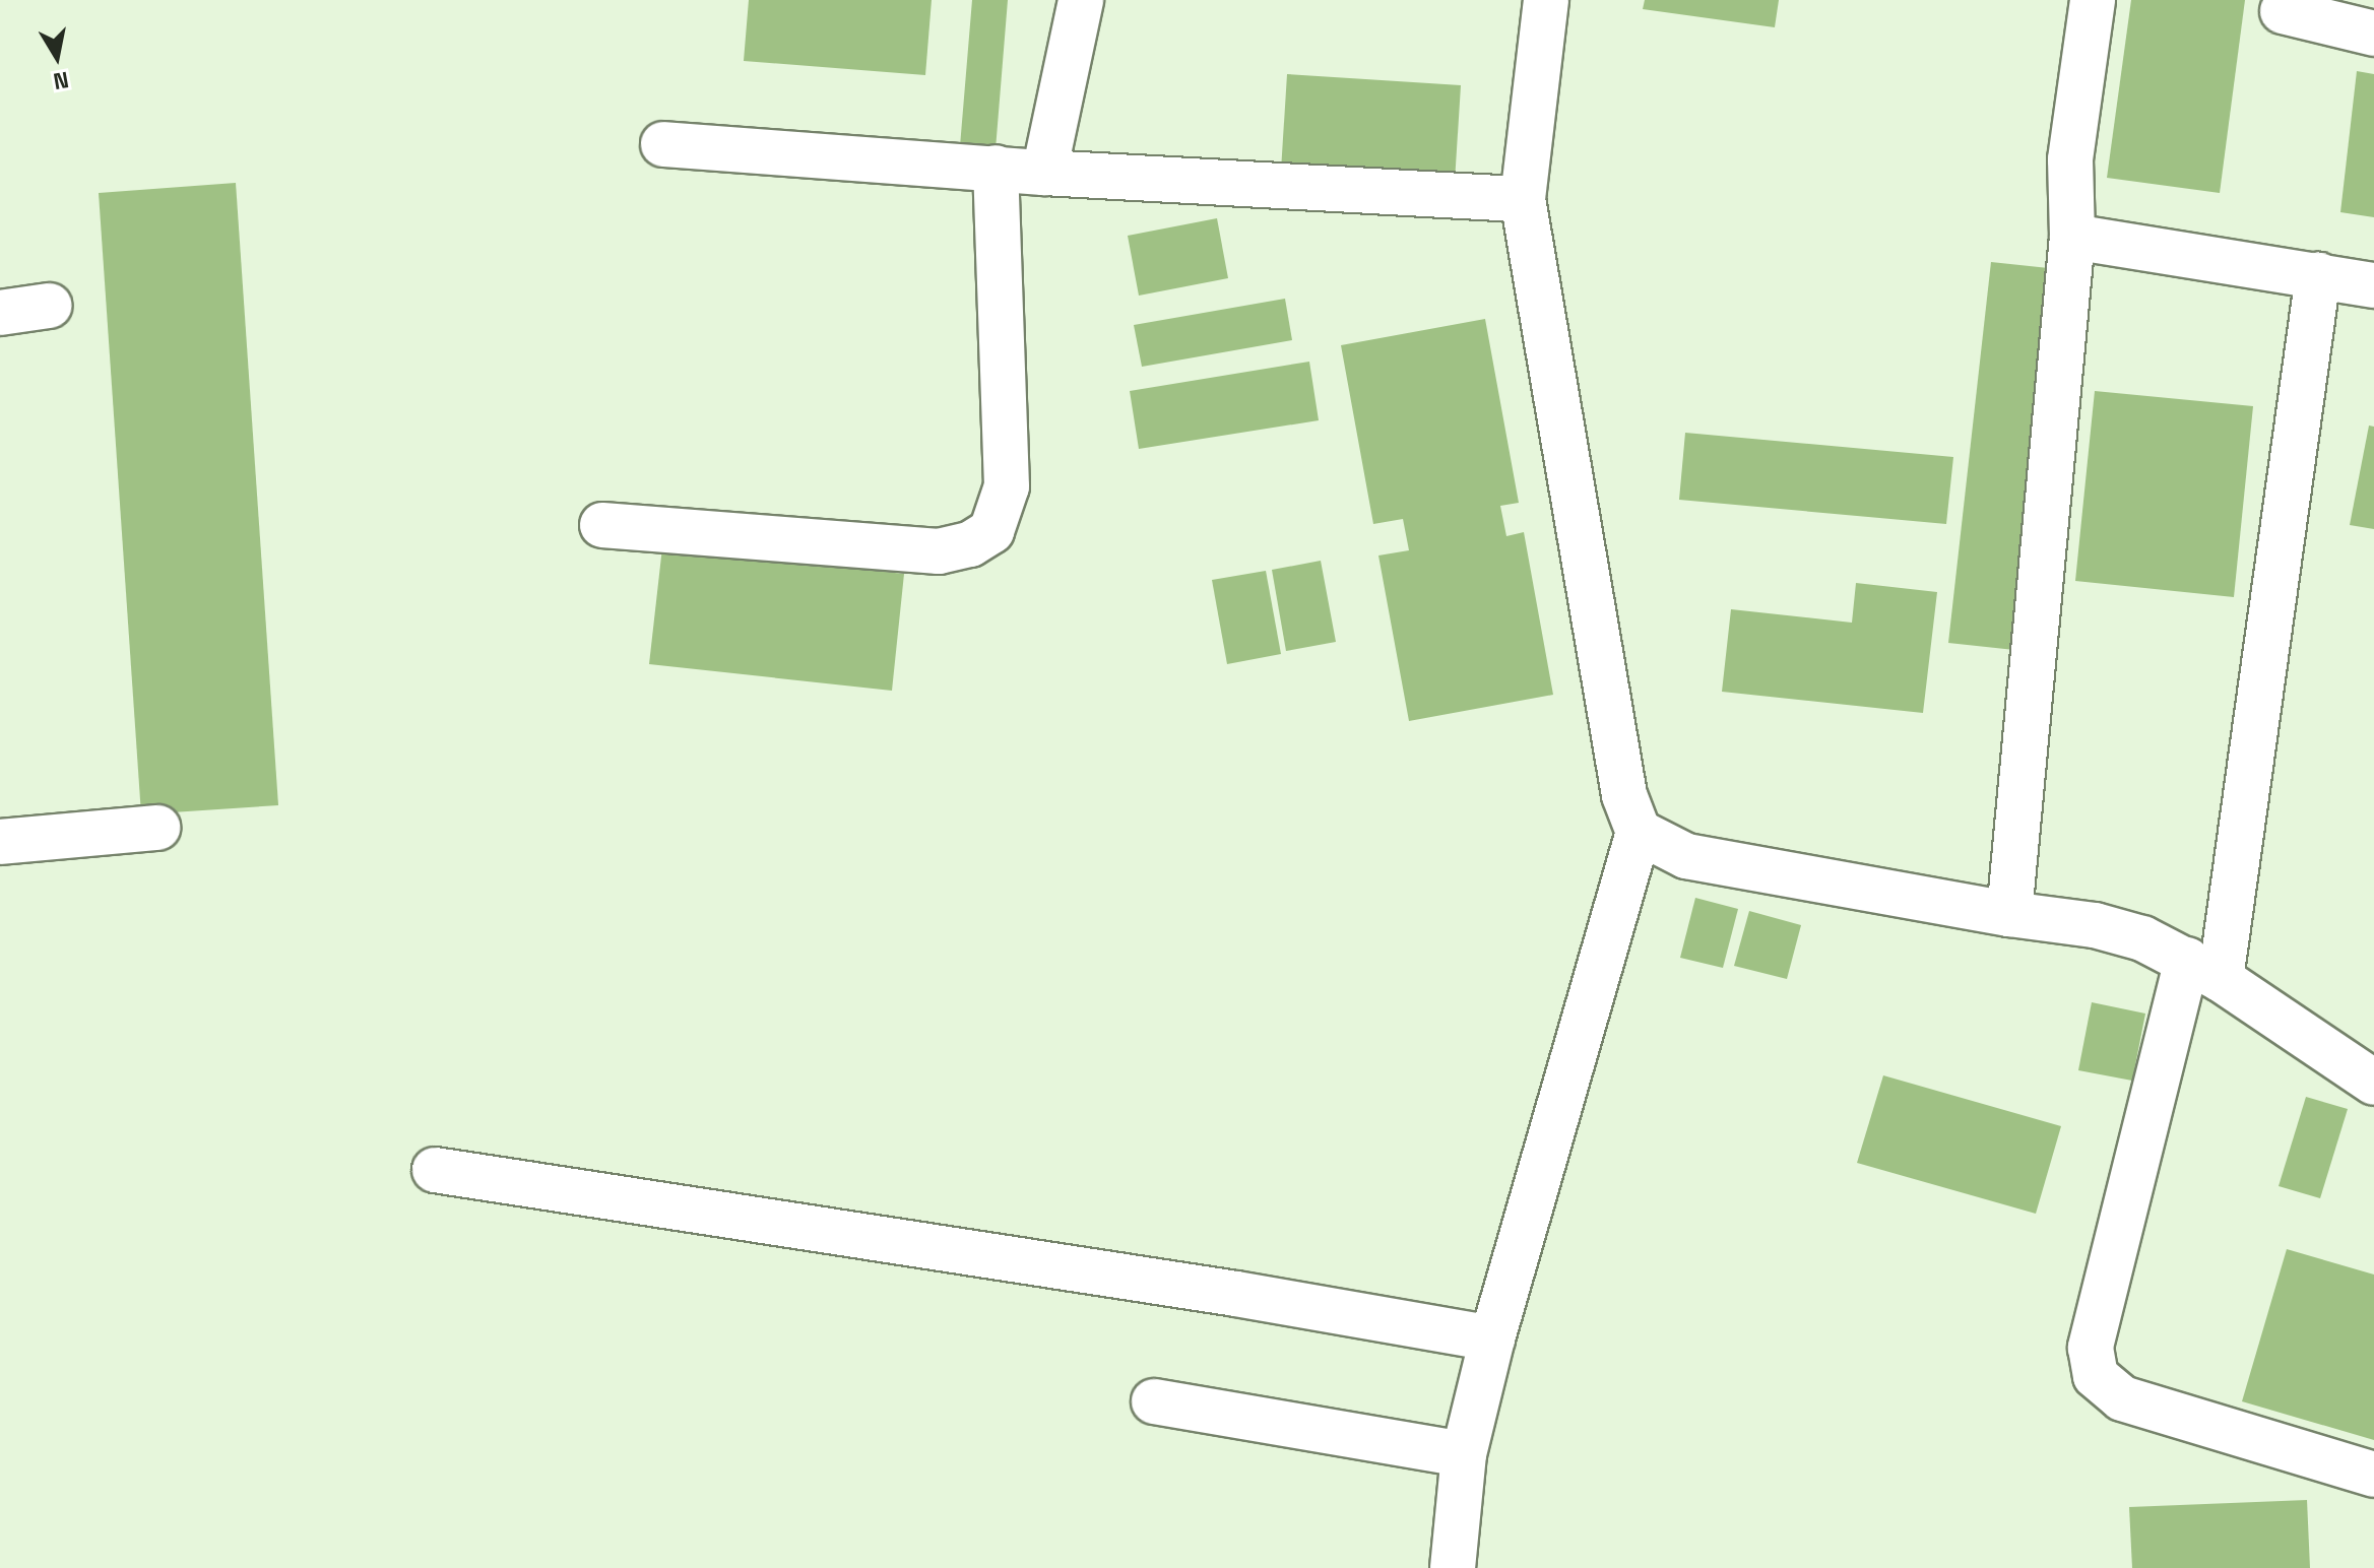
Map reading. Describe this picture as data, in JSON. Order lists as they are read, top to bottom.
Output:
{
  "north": "bottom"
}
